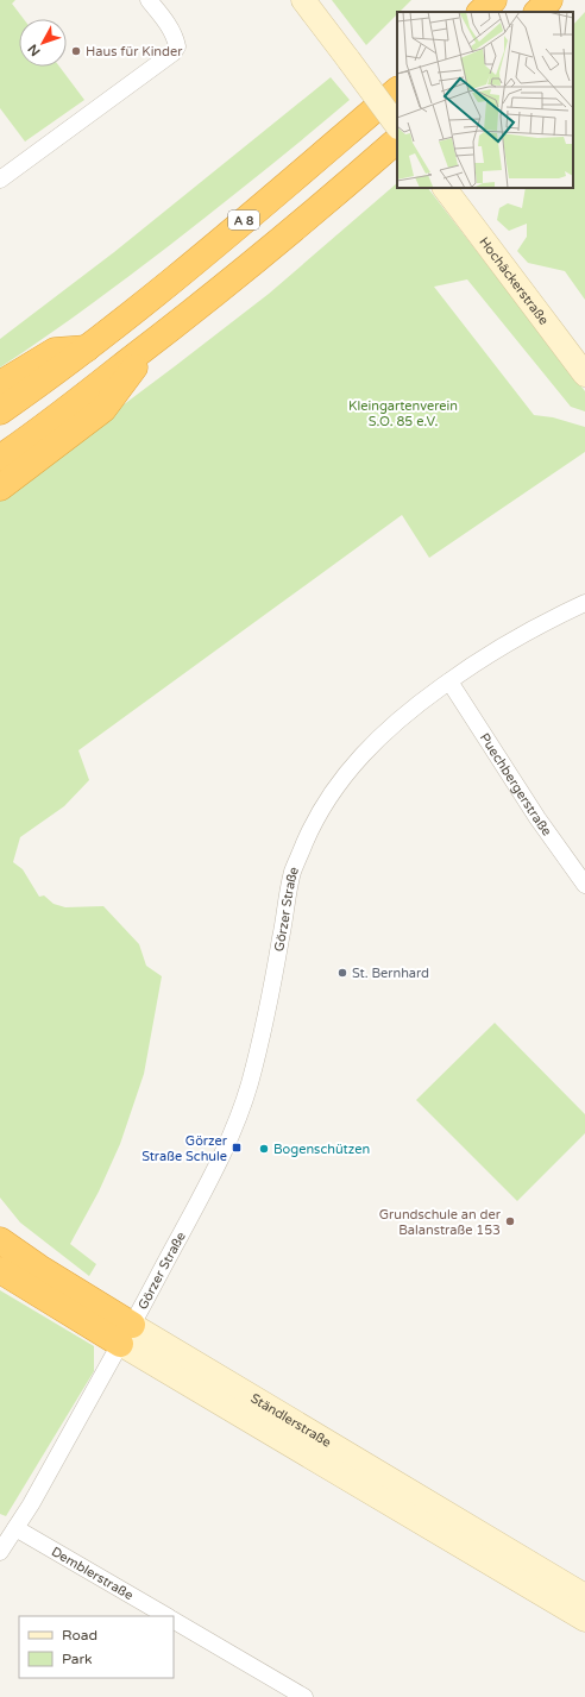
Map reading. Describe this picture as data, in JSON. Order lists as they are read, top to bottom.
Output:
{
  "streets": {
    "highway": ["A 8", "Ständlerstraße"],
    "main road": ["Hochäckerstraße"],
    "street": ["Puechbergerstraße", "Görzer Straße", "Demblerstraße"]
  },
  "crossings": [
    ["Puechbergerstraße", "Görzer Straße"],
    ["Görzer Straße", "Ständlerstraße"],
    ["Görzer Straße", "Demblerstraße"]
  ],
  "parks": ["Kleingartenverein S.O. 85 e.V."],
  "places": {
    "other": [
      "Haus für Kinder",
      "St. Bernhard",
      "Bogenschützen",
      "Grundschule an der Balanstraße 153"
    ],
    "transit": ["Görzer Straße Schule"]
  },
  "legend": ["Road", "Park"],
  "north": "bottom left"
}
